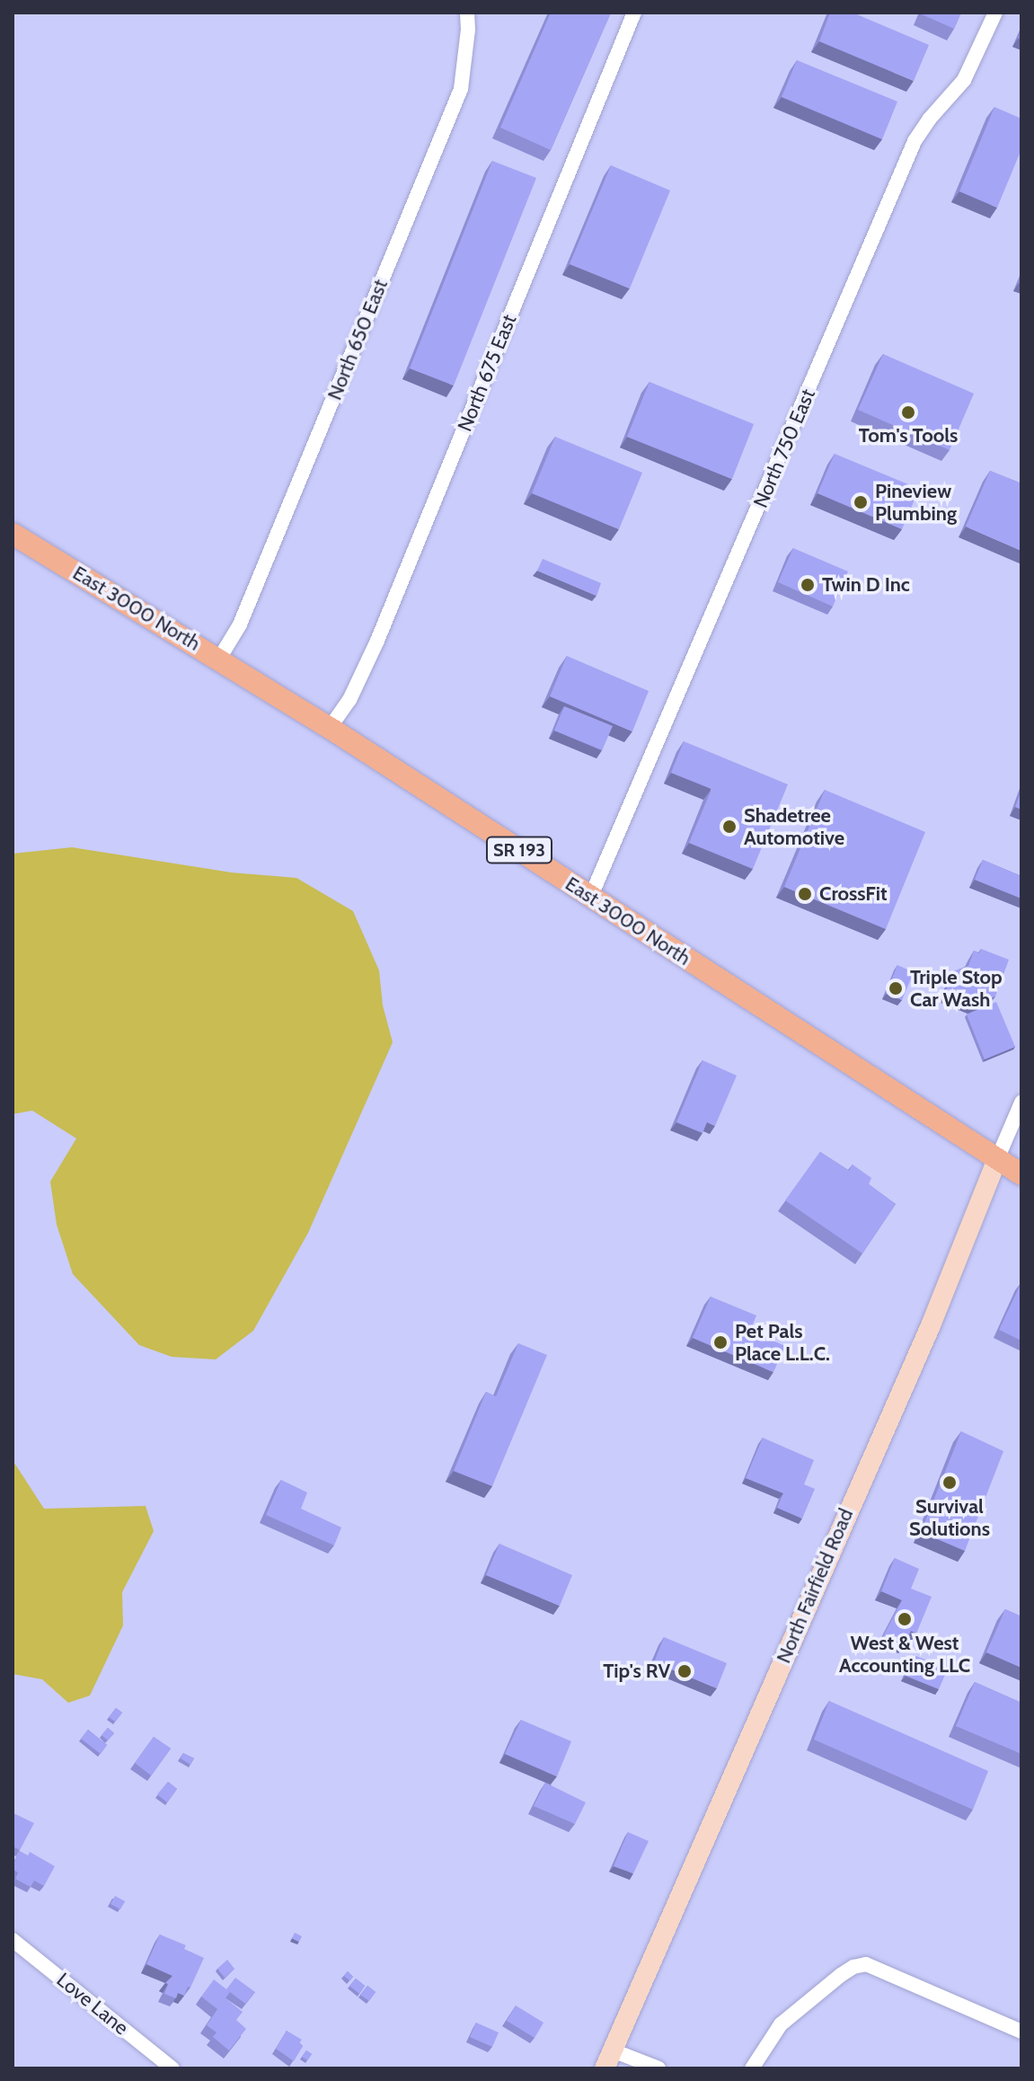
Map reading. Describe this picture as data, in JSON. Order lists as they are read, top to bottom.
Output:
{
  "streets": {
    "main road": ["East 3000 North", "SR 193", "North Fairfield Road"],
    "street": [
      "North 650 East",
      "North 675 East",
      "North 750 East",
      "Love Lane"
    ]
  },
  "crossings": [
    ["North 650 East", "East 3000 North"],
    ["North 675 East", "East 3000 North"],
    ["North 750 East", "East 3000 North"],
    ["East 3000 North", "North Fairfield Road"]
  ],
  "places": [
    "Tom's Tools",
    "Pineview Plumbing",
    "Twin D Inc",
    "Shadetree Automotive",
    "CrossFit",
    "Triple Stop Car Wash",
    "Pet Pals Place L.L.C.",
    "Survival Solutions",
    "West & West Accounting LLC",
    "Tip's RV"
  ]
}
